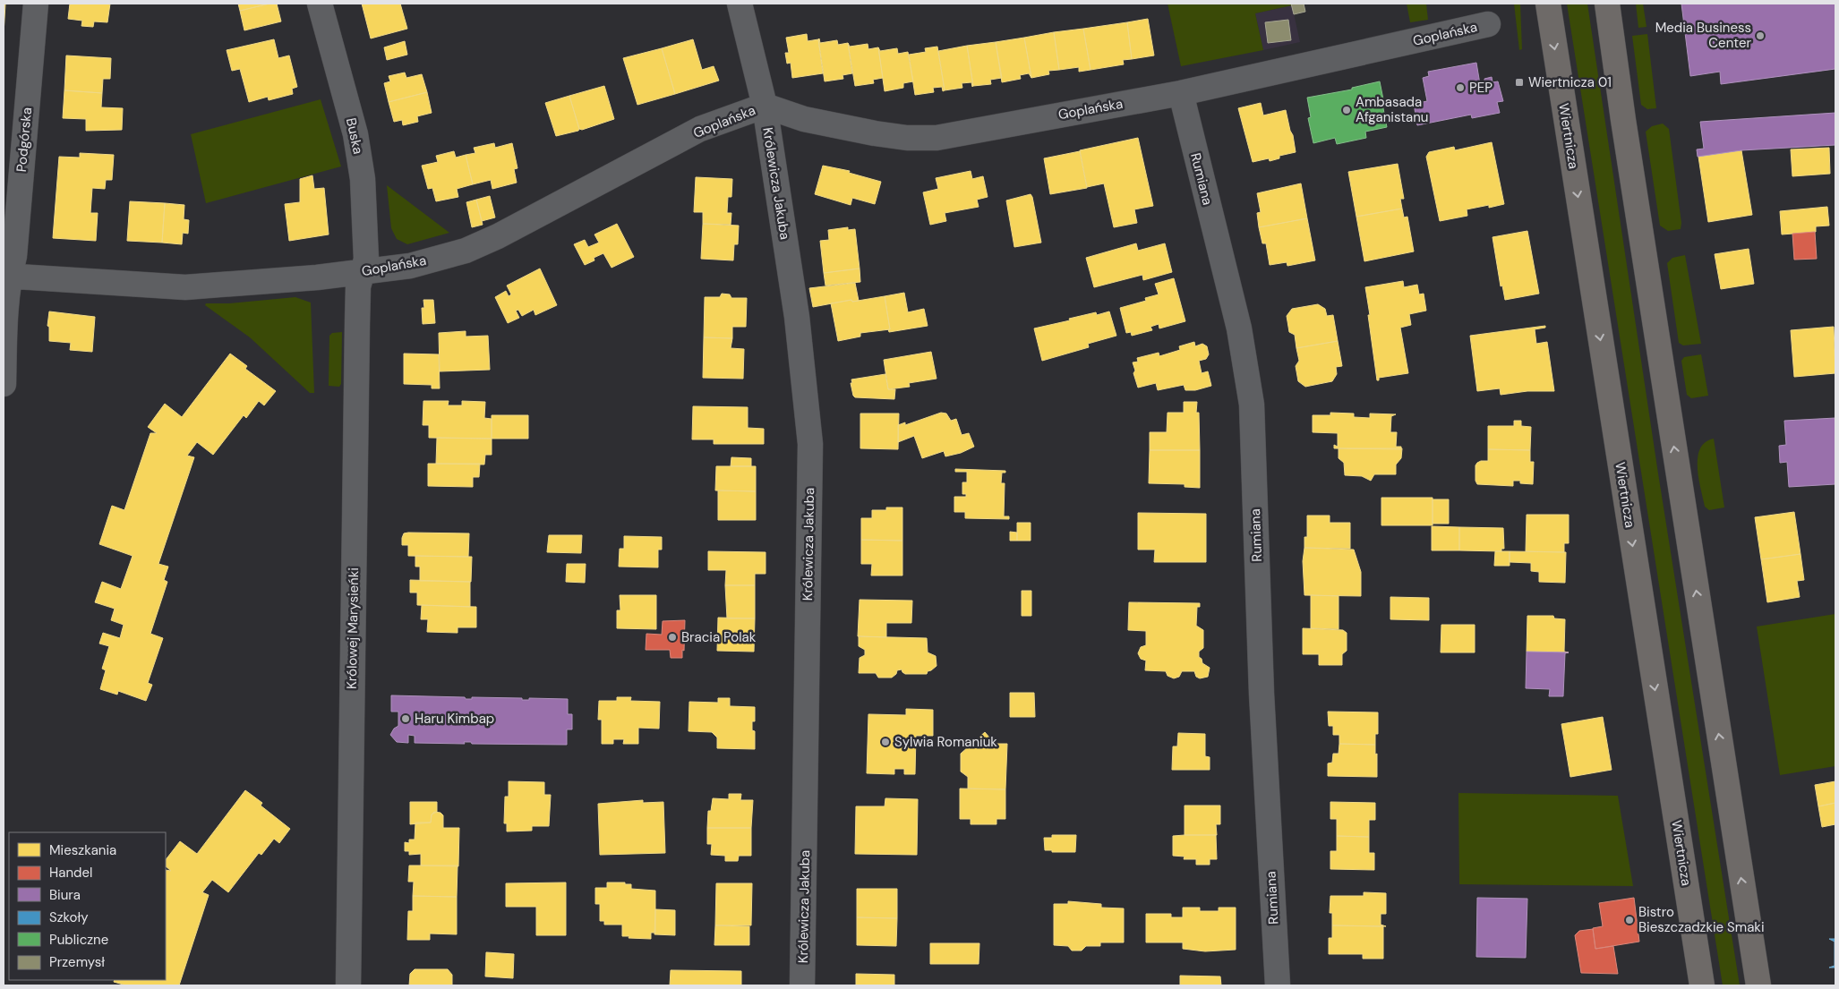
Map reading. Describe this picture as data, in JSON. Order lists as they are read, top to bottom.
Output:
{
  "streets": {
    "main road": ["Wiertnicza"],
    "street": [
      "Goplańska",
      "Buska",
      "Podgórska",
      "Rumiana",
      "Królewicza Jakuba",
      "Królowej Marysieńki"
    ]
  },
  "crossings": [
    ["Goplańska", "Buska"],
    ["Goplańska", "Podgórska"],
    ["Goplańska", "Rumiana"],
    ["Goplańska", "Królewicza Jakuba"],
    ["Goplańska", "Królowej Marysieńki"],
    ["Buska", "Królowej Marysieńki"]
  ],
  "places": {
    "other": [
      "Media Business Center",
      "PEP",
      "Ambasada Afganistanu",
      "Bracia Polak",
      "Haru Kimbap",
      "Sylwia Romaniuk",
      "Bistro Bieszczadzkie Smaki"
    ],
    "transit": ["Wiertnicza 01"]
  },
  "legend": [
    "Mieszkania",
    "Handel",
    "Biura",
    "Szkoły",
    "Publiczne",
    "Przemysł"
  ]
}
